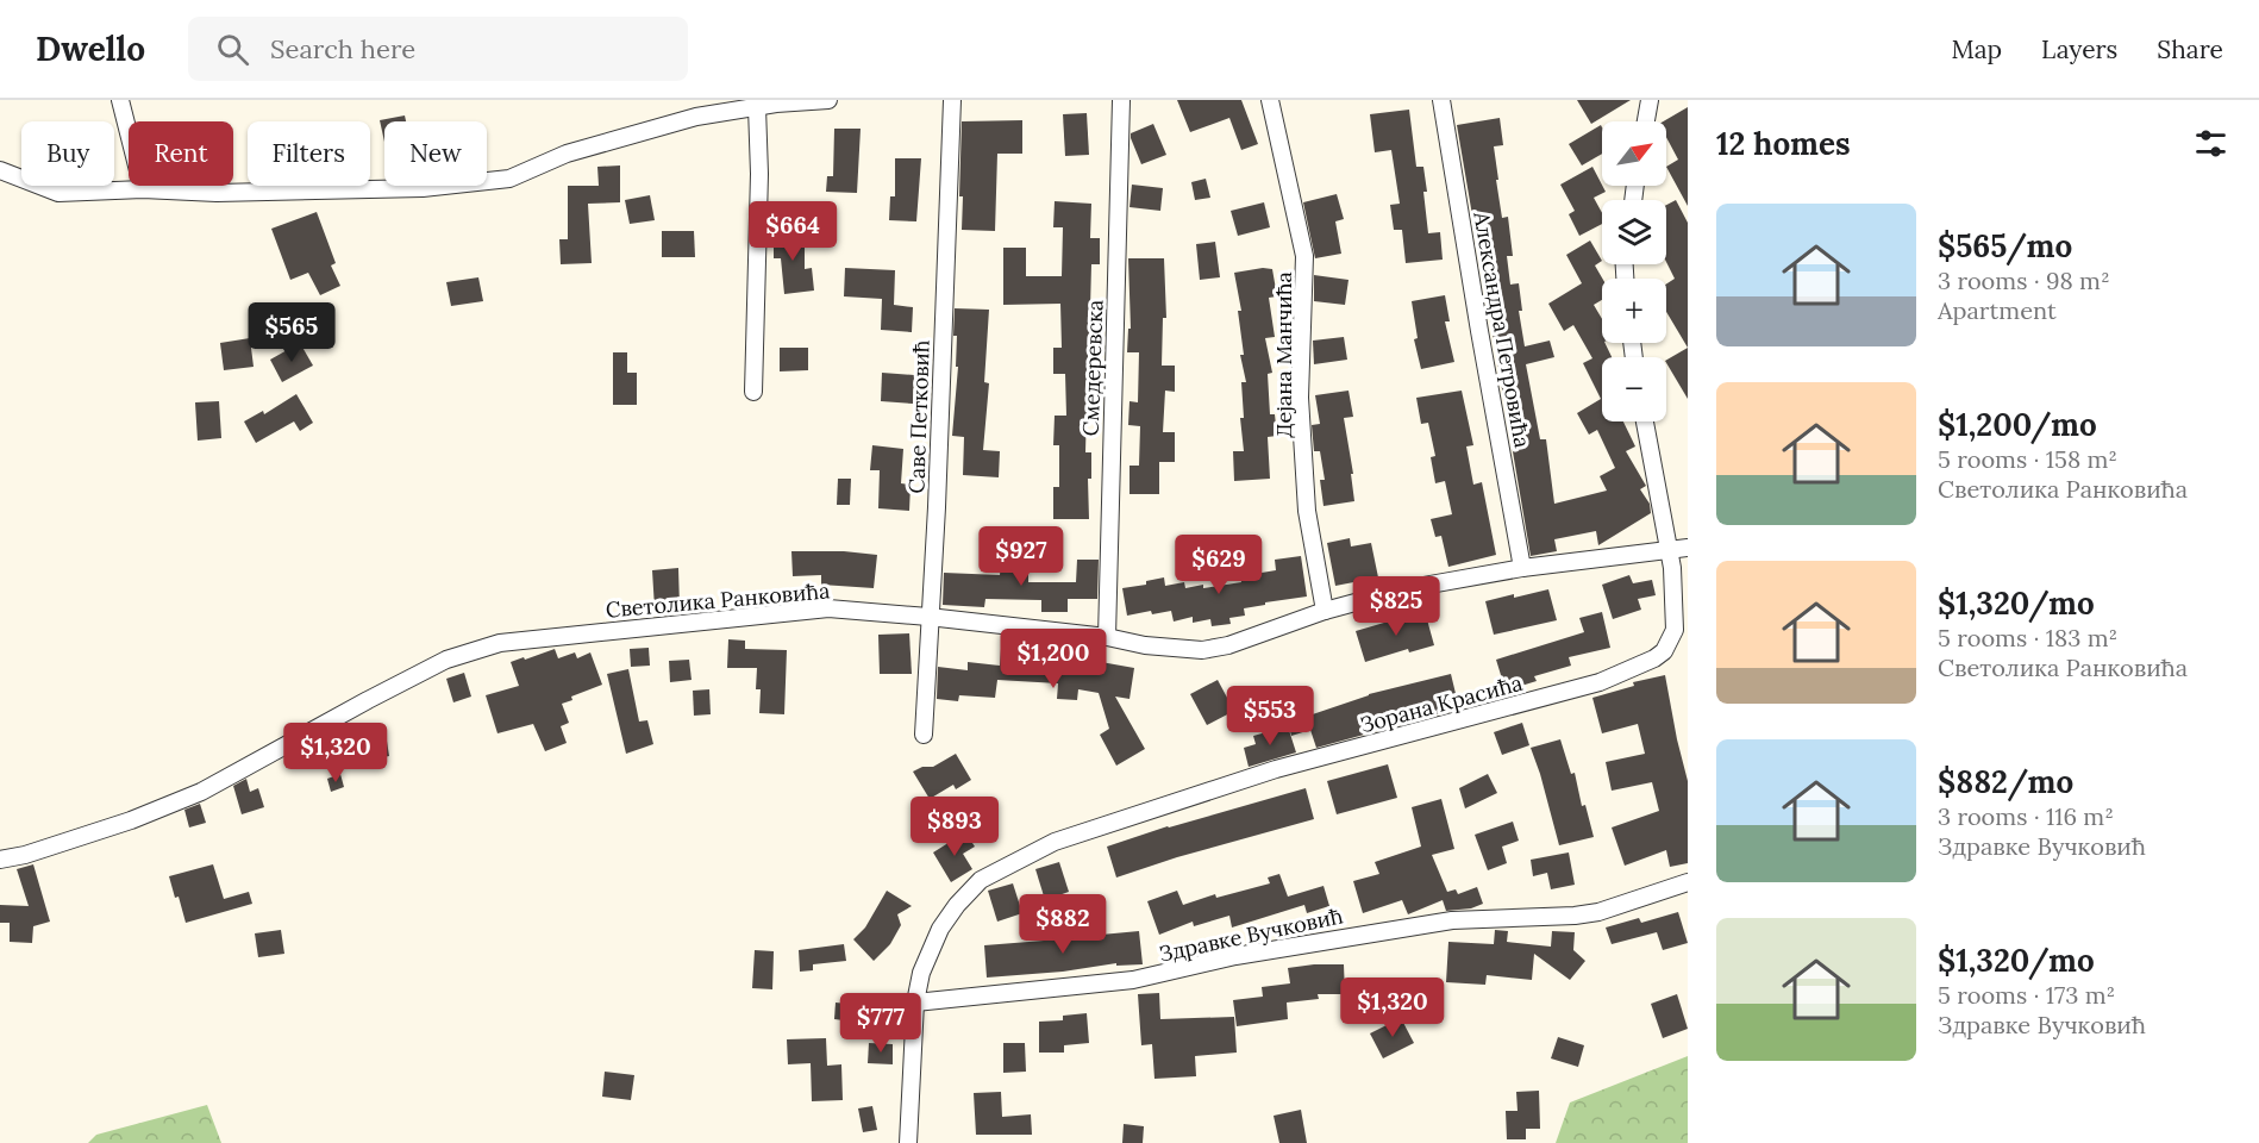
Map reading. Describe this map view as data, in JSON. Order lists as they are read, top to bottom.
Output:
{
  "streets": {
    "street": [
      "Александра Петровића",
      "Дејана Манчића",
      "Смедеревска",
      "Саве Петковић",
      "Светолика Ранковића",
      "Зорана Красића",
      "Здравке Вучковић"
    ]
  },
  "crossings": [
    ["Александра Петровића", "Светолика Ранковића"],
    ["Дејана Манчића", "Светолика Ранковића"],
    ["Смедеревска", "Светолика Ранковића"],
    ["Саве Петковић", "Светолика Ранковића"],
    ["Светолика Ранковића", "Зорана Красића"],
    ["Зорана Красића", "Здравке Вучковић"]
  ],
  "north": "top right",
  "page": {
    "header": "Dwello",
    "search": "Search here",
    "nav": ["Map", "Layers", "Share"],
    "heading": "12 homes",
    "map_buttons": ["+", "−"],
    "chip": [
      "Buy",
      "Rent",
      "Filters",
      "New"
    ],
    "list": [
      {
        "name": "$565/mo",
        "note": "3 rooms · 98 m² · Apartment"
      },
      {
        "name": "$1,200/mo",
        "note": "5 rooms · 158 m² · Светолика Ранковића"
      },
      {
        "name": "$1,320/mo",
        "note": "5 rooms · 183 m² · Светолика Ранковића"
      },
      {
        "name": "$882/mo",
        "note": "3 rooms · 116 m² · Здравке Вучковић"
      },
      {
        "name": "$1,320/mo",
        "note": "5 rooms · 173 m² · Здравке Вучковић"
      }
    ],
    "price": [
      "$664",
      "$565",
      "$927",
      "$629",
      "$825",
      "$1,200",
      "$553",
      "$1,320",
      "$893",
      "$882",
      "$1,320",
      "$777"
    ]
  }
}
